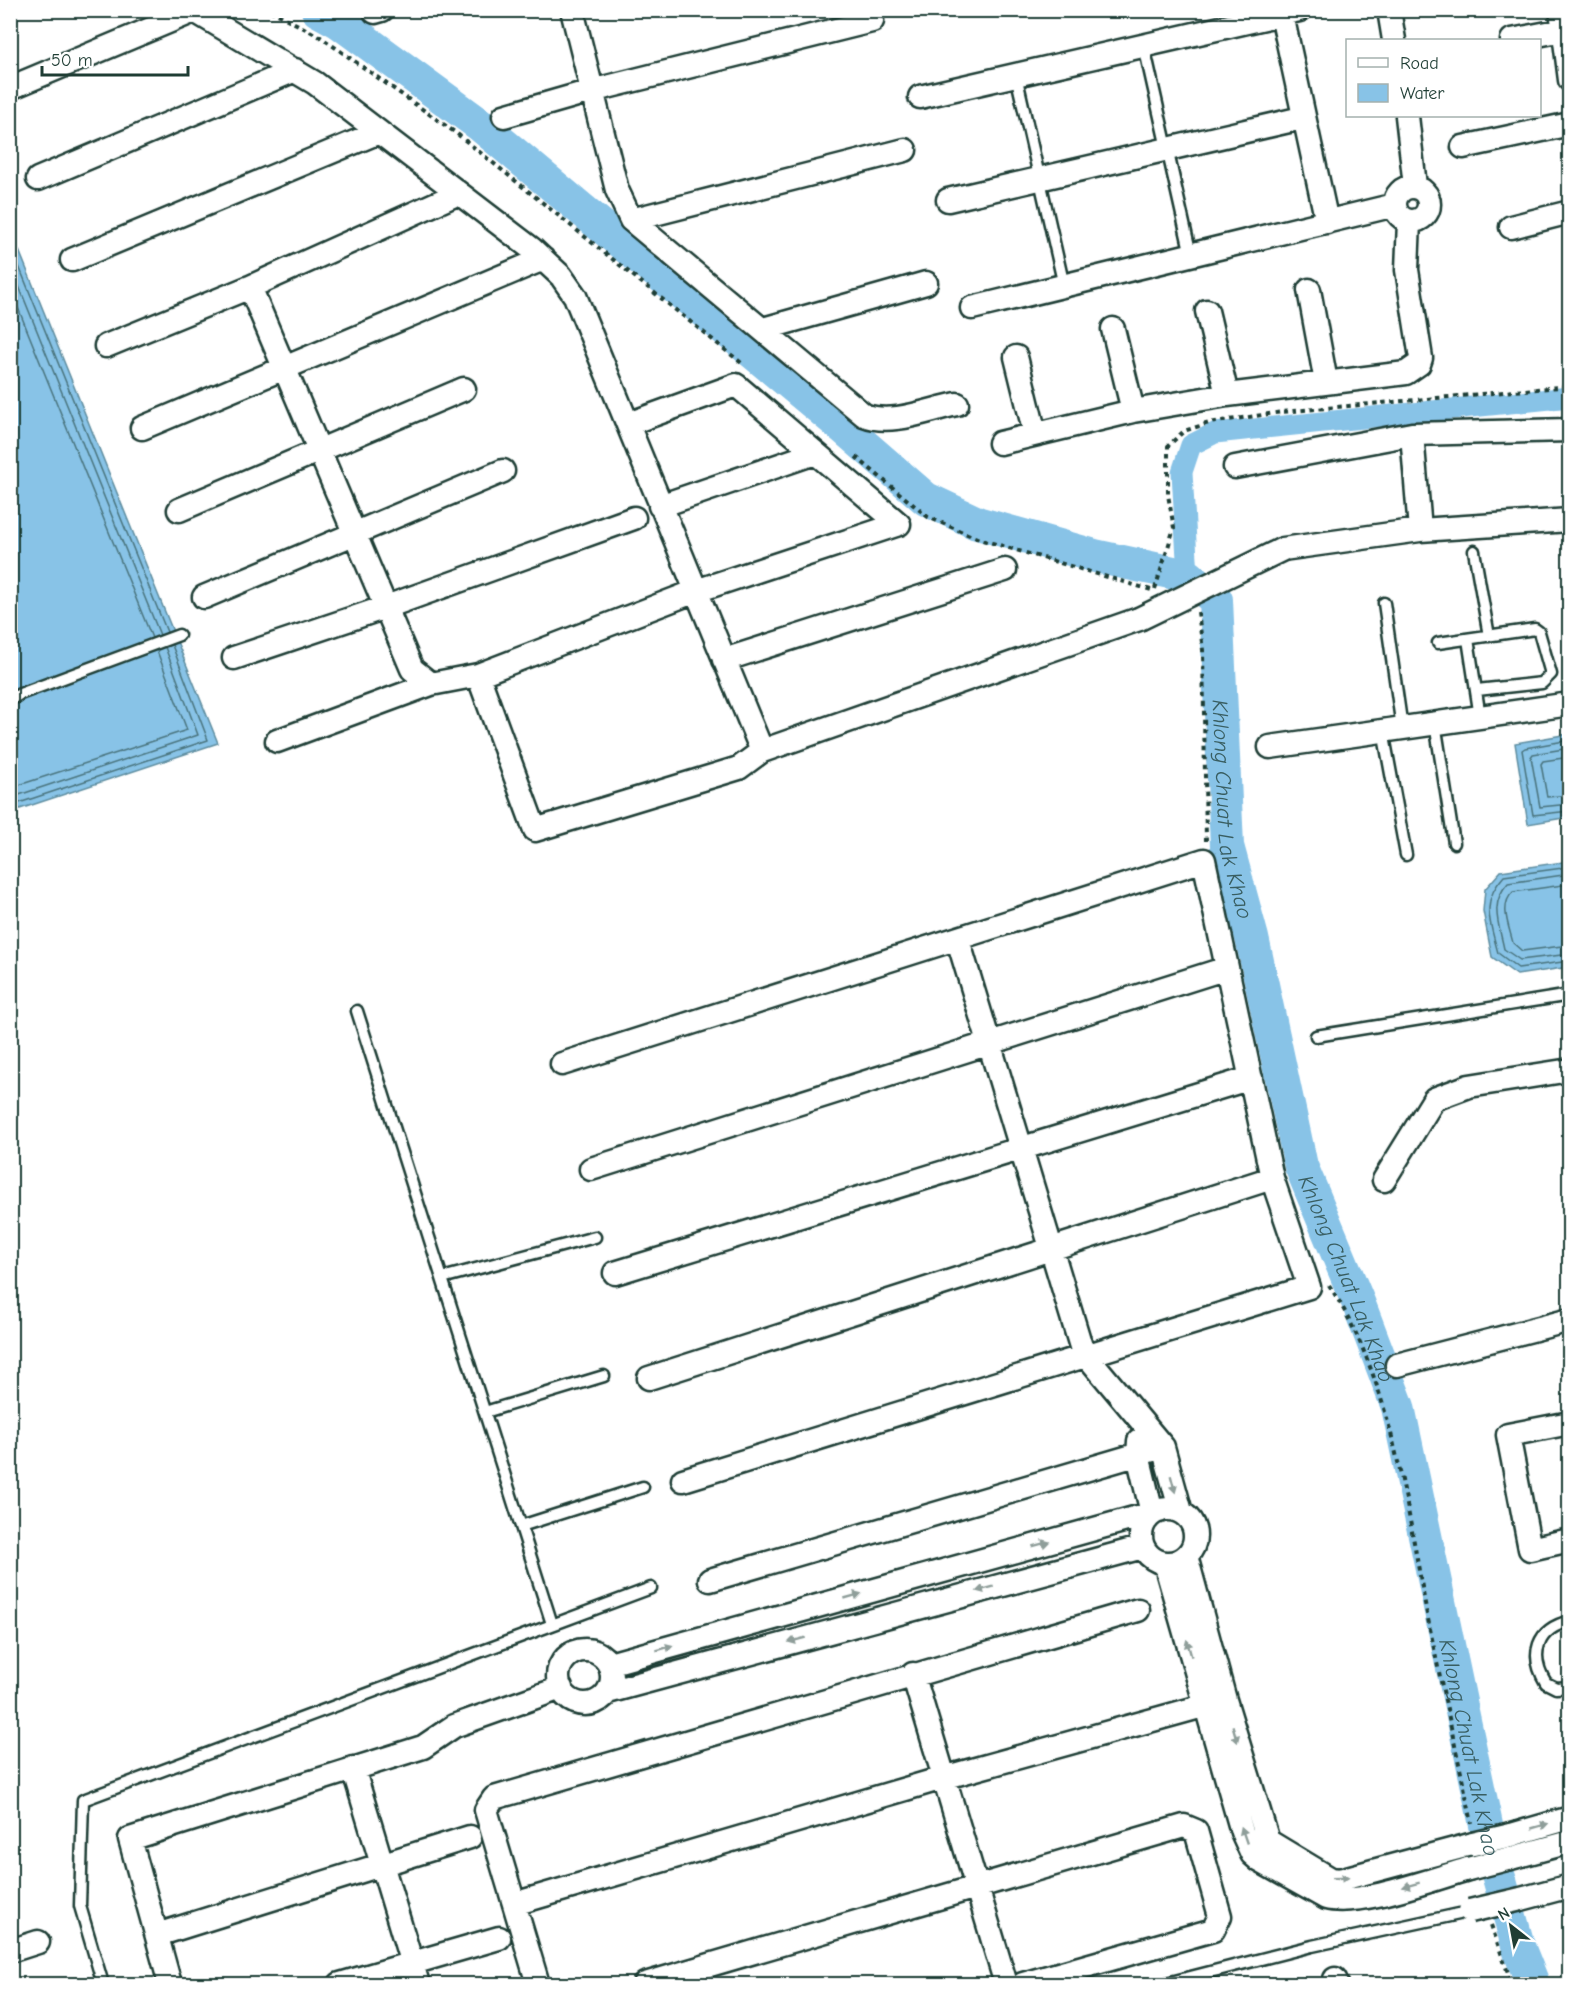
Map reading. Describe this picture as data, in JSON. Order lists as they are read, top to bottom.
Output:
{
  "water": ["Khlong Chuat Lak Khao"],
  "legend": ["Road", "Water"],
  "scale_bar": "50 m",
  "north": "top left"
}
